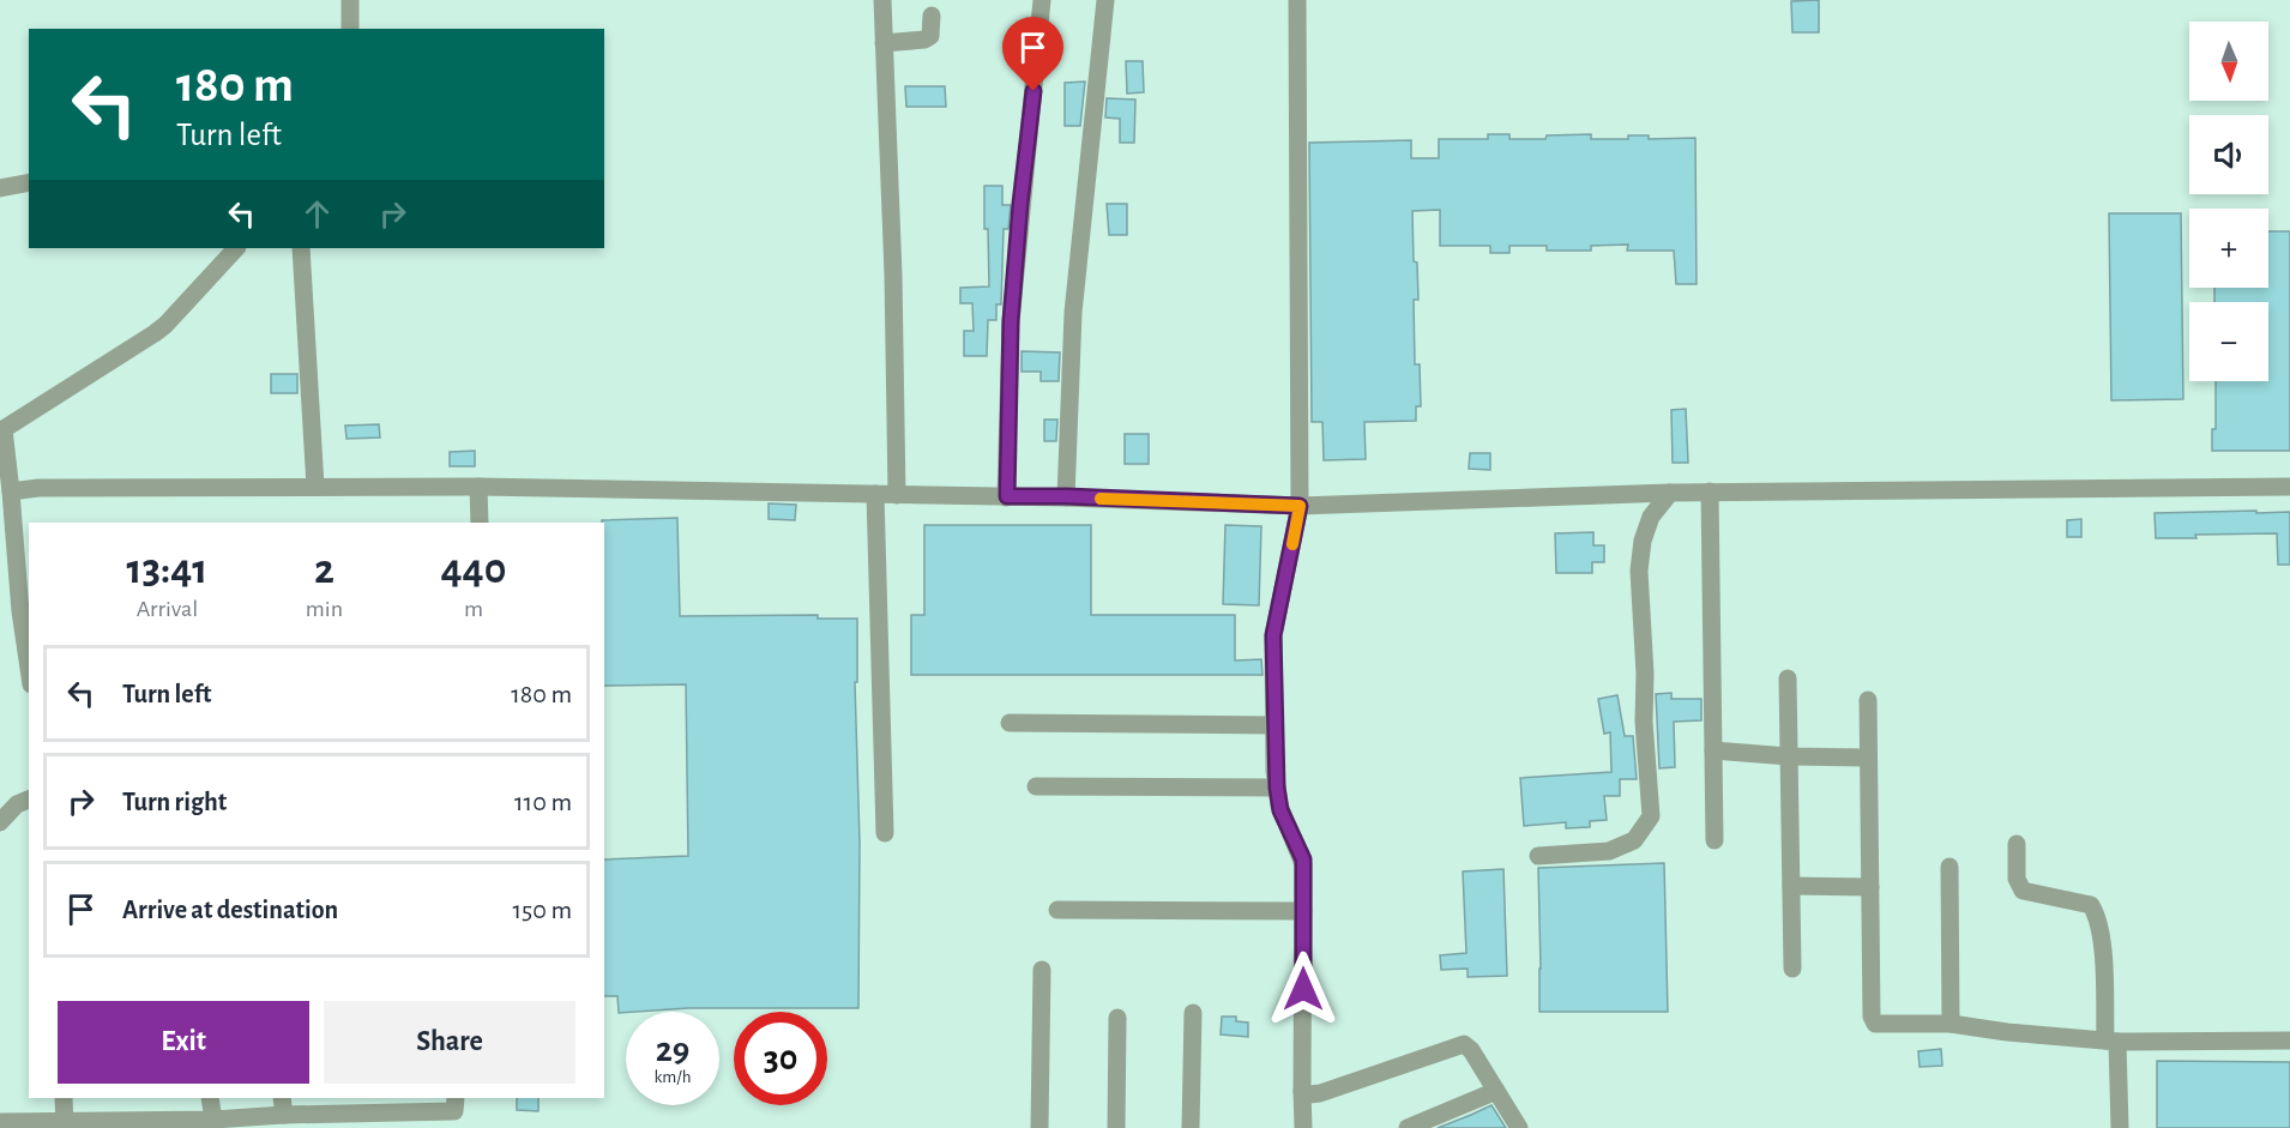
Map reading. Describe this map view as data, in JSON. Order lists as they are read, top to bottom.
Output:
{
  "north": "bottom",
  "page": {
    "map_buttons": ["+", "−"],
    "turn": ["180 m", "Turn left"],
    "eta": [
      "13:41",
      "Arrival",
      "2",
      "min",
      "440",
      "m"
    ],
    "list": [
      {
        "name": "Turn left",
        "value": "180 m"
      },
      {
        "name": "Turn right",
        "value": "110 m"
      },
      {
        "name": "Arrive at destination",
        "value": "150 m"
      }
    ],
    "buttons": ["Exit", "Share"],
    "speed": "29 km/h",
    "limit": "30"
  }
}
